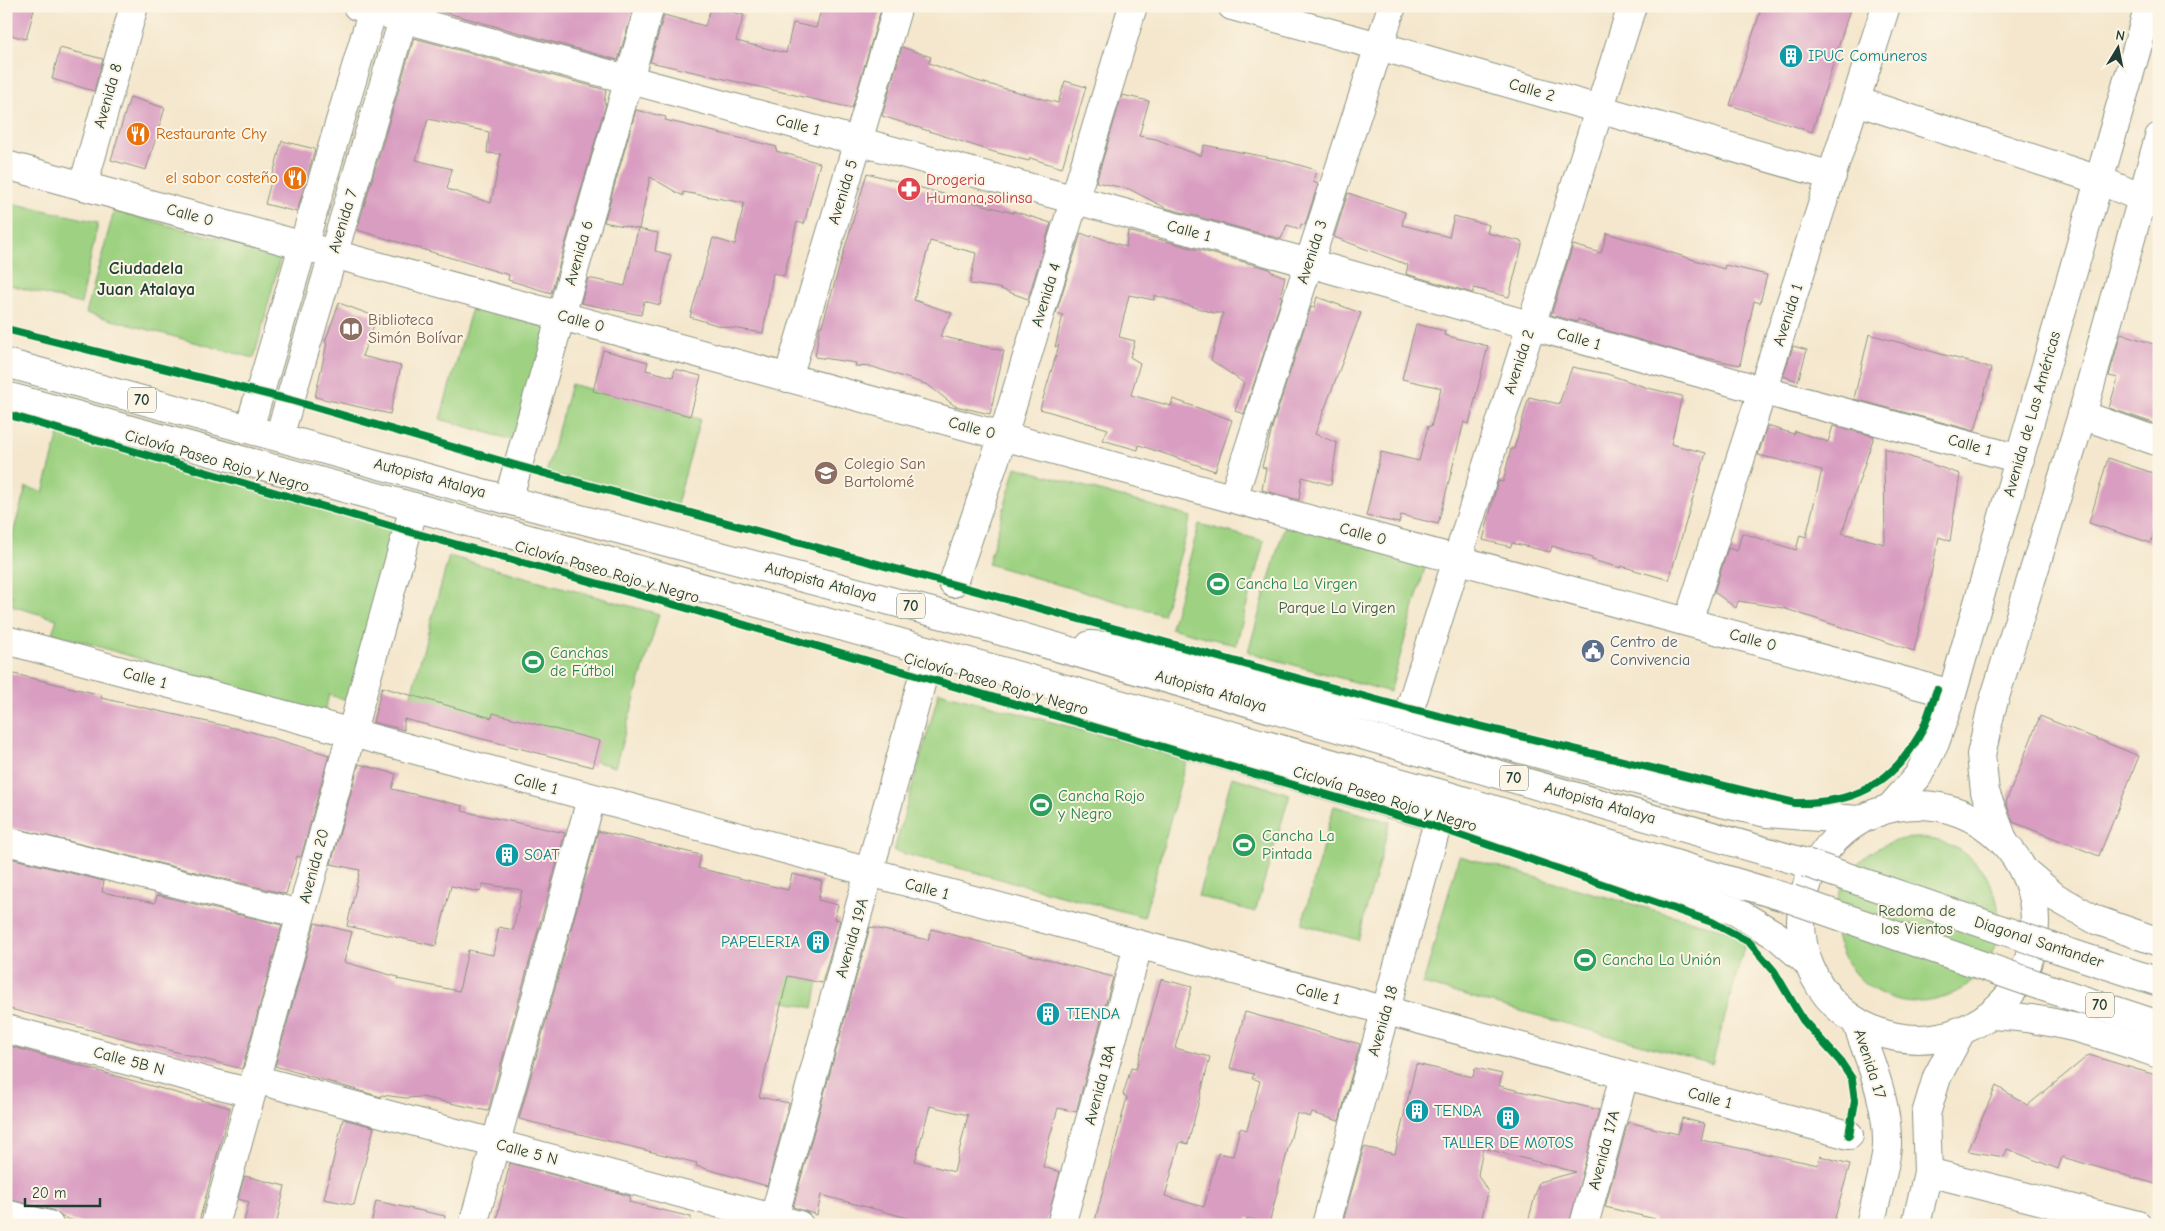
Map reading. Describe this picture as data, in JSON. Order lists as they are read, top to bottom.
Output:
{
  "streets": {
    "street": [
      "Calle 2",
      "Avenida 8",
      "Calle 1",
      "Avenida 5",
      "Calle 0",
      "Avenida 7",
      "Avenida 3",
      "Avenida 6",
      "Avenida 4",
      "Avenida 1",
      "Avenida 2",
      "70",
      "Avenida de Las Américas",
      "Autopista Atalaya",
      "Avenida 20",
      "Avenida 19A",
      "Diagonal Santander",
      "Avenida 18",
      "Calle 5B N",
      "Avenida 17",
      "Avenida 18A",
      "Avenida 17A",
      "Calle 5 N"
    ],
    "cycle path": ["Ciclovía Paseo Rojo y Negro"]
  },
  "crossings": [
    ["Calle 2", "Avenida 3"],
    ["Calle 2", "Avenida 1"],
    ["Calle 2", "Avenida 2"],
    ["Avenida 8", "Calle 0"],
    ["Calle 1", "Avenida 5"],
    ["Calle 1", "Avenida 7"],
    ["Calle 1", "Avenida 3"],
    ["Calle 1", "Avenida 6"],
    ["Calle 1", "Avenida 4"],
    ["Calle 1", "Avenida 1"],
    ["Calle 1", "Avenida 2"],
    ["Calle 1", "Avenida de Las Américas"],
    ["Calle 1", "Avenida 20"],
    ["Calle 1", "Avenida 19A"],
    ["Calle 1", "Avenida 18"],
    ["Calle 1", "Avenida 18A"],
    ["Calle 1", "Avenida 17A"],
    ["Avenida 5", "Calle 0"],
    ["Calle 0", "Avenida 7"],
    ["Calle 0", "Avenida 3"],
    ["Calle 0", "Avenida 6"],
    ["Calle 0", "Avenida 4"],
    ["Calle 0", "Avenida 1"],
    ["Calle 0", "Avenida 2"],
    ["Avenida 7", "Autopista Atalaya"],
    ["Avenida 6", "Autopista Atalaya"],
    ["Autopista Atalaya", "Avenida 20"],
    ["Autopista Atalaya", "Avenida 19A"],
    ["Autopista Atalaya", "Diagonal Santander"],
    ["Avenida 20", "Calle 5B N"],
    ["Avenida 20", "Calle 5 N"],
    ["Avenida 19A", "Calle 5 N"],
    ["Calle 5B N", "Calle 5 N"]
  ],
  "districts": ["Ciudadela Juan Atalaya"],
  "parks": ["Parque La Virgen", "Redoma de los Vientos"],
  "places": {
    "building": [
      "IPUC Comuneros",
      "SOAT",
      "PAPELERIA",
      "TIENDA",
      "TENDA",
      "TALLER DE MOTOS"
    ],
    "restaurant": ["Restaurante Chy", "el sabor costeño"],
    "pharmacy": ["Drogeria Humana,solinsa"],
    "library": ["Biblioteca Simón Bolívar"],
    "school or university": ["Colegio San Bartolomé"],
    "sports": [
      "Cancha La Virgen",
      "Canchas de Fútbol",
      "Cancha Rojo y Negro",
      "Cancha La Pintada",
      "Cancha La Unión"
    ],
    "public building": ["Centro de Convivencia"]
  },
  "scale_bar": "20 m",
  "north": "top"
}
